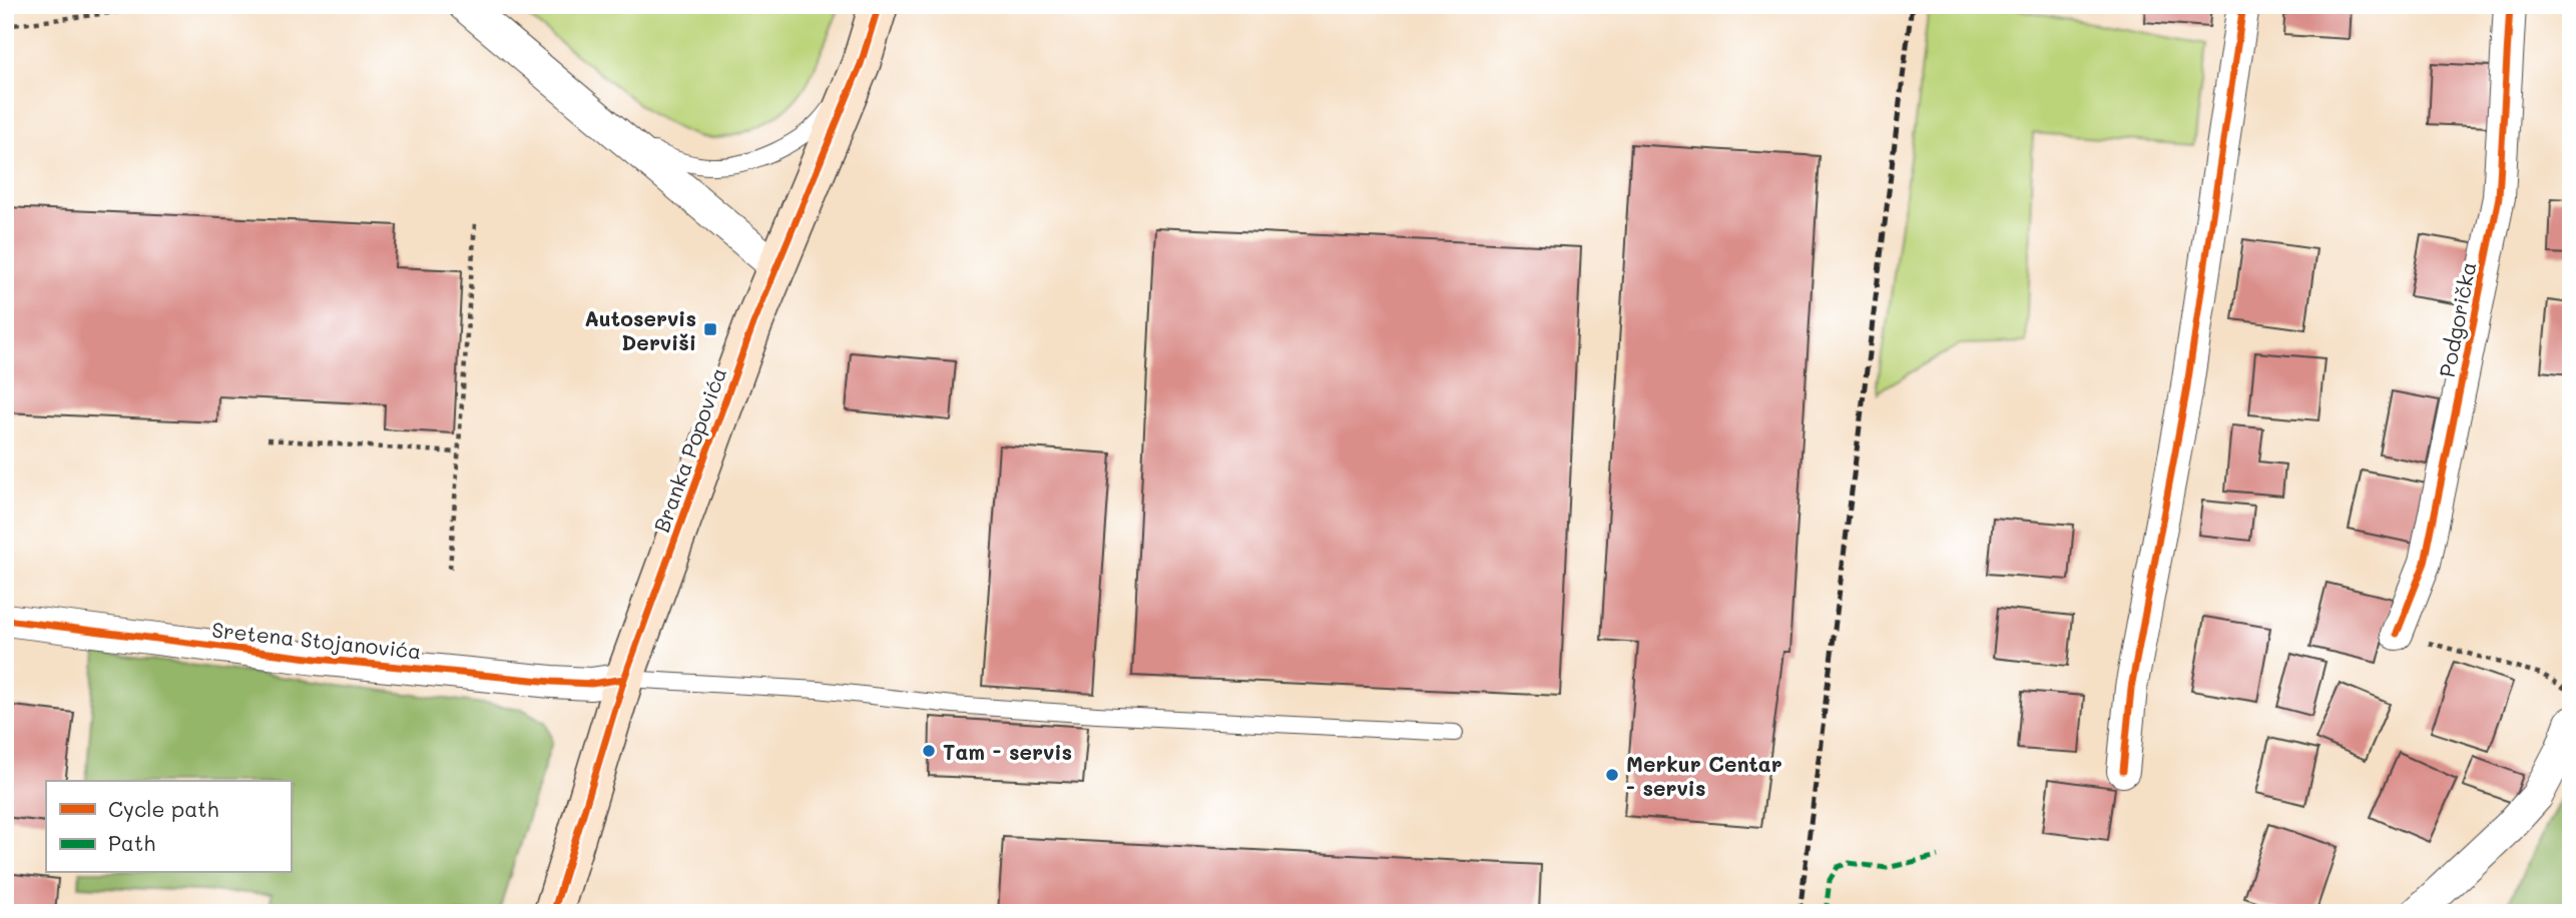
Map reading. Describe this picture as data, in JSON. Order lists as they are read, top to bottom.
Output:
{
  "streets": {
    "main road": ["Branka Popovića"],
    "street": ["Podgorička", "Sretena Stojanovića"]
  },
  "crossings": [
    ["Branka Popovića", "Sretena Stojanovića"]
  ],
  "places": {
    "transit": ["Autoservis Derviši"],
    "other": ["Tam - servis", "Merkur Centar - servis"]
  },
  "legend": ["Cycle path", "Path"]
}
